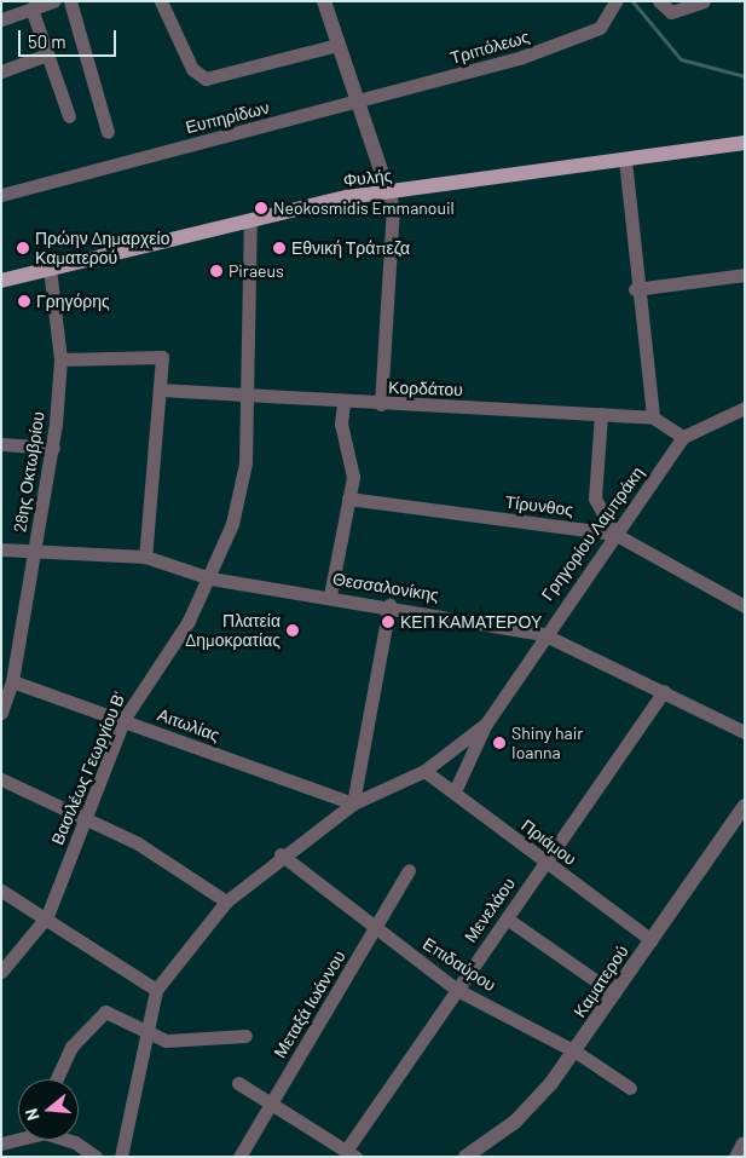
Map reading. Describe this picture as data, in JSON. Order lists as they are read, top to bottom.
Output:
{
  "streets": {
    "main road": ["Φυλής"],
    "street": [
      "Τριπόλεως",
      "Ευπηρίδων",
      "Κορδάτου",
      "28ης Οκτωβρίου",
      "Τίρυνθος",
      "Γρηγορίου Λαμπράκη",
      "Θεσσαλονίκης",
      "Αιτωλίας",
      "Βασιλέως Γεωργίου Β'",
      "Πριάμου",
      "Μενελάου",
      "Επιδαύρου",
      "Καματερού",
      "Μεταξά Ιωάννου"
    ]
  },
  "crossings": [
    ["Τριπόλεως", "Ευπηρίδων"],
    ["Φυλής", "28ης Οκτωβρίου"],
    ["Φυλής", "Βασιλέως Γεωργίου Β'"],
    ["Κορδάτου", "Γρηγορίου Λαμπράκη"],
    ["Κορδάτου", "Βασιλέως Γεωργίου Β'"],
    ["28ης Οκτωβρίου", "Θεσσαλονίκης"],
    ["28ης Οκτωβρίου", "Αιτωλίας"],
    ["Τίρυνθος", "Γρηγορίου Λαμπράκη"],
    ["Γρηγορίου Λαμπράκη", "Θεσσαλονίκης"],
    ["Γρηγορίου Λαμπράκη", "Αιτωλίας"],
    ["Γρηγορίου Λαμπράκη", "Πριάμου"],
    ["Γρηγορίου Λαμπράκη", "Επιδαύρου"],
    ["Θεσσαλονίκης", "Βασιλέως Γεωργίου Β'"],
    ["Θεσσαλονίκης", "Μενελάου"],
    ["Αιτωλίας", "Βασιλέως Γεωργίου Β'"],
    ["Πριάμου", "Μενελάου"],
    ["Πριάμου", "Καματερού"],
    ["Μενελάου", "Επιδαύρου"],
    ["Επιδαύρου", "Καματερού"],
    ["Επιδαύρου", "Μεταξά Ιωάννου"]
  ],
  "places": [
    "Neokosmidis Emmanouil",
    "Πρώην Δημαρχείο Καματερού",
    "Εθνική Τράπεζα",
    "Piraeus",
    "Γρηγόρης",
    "ΚΕΠ ΚΑΜΑΤΕΡΟΥ",
    "Πλατεία Δημοκρατίας",
    "Shiny hair Ioanna"
  ],
  "scale_bar": "50 m",
  "north": "left"
}
